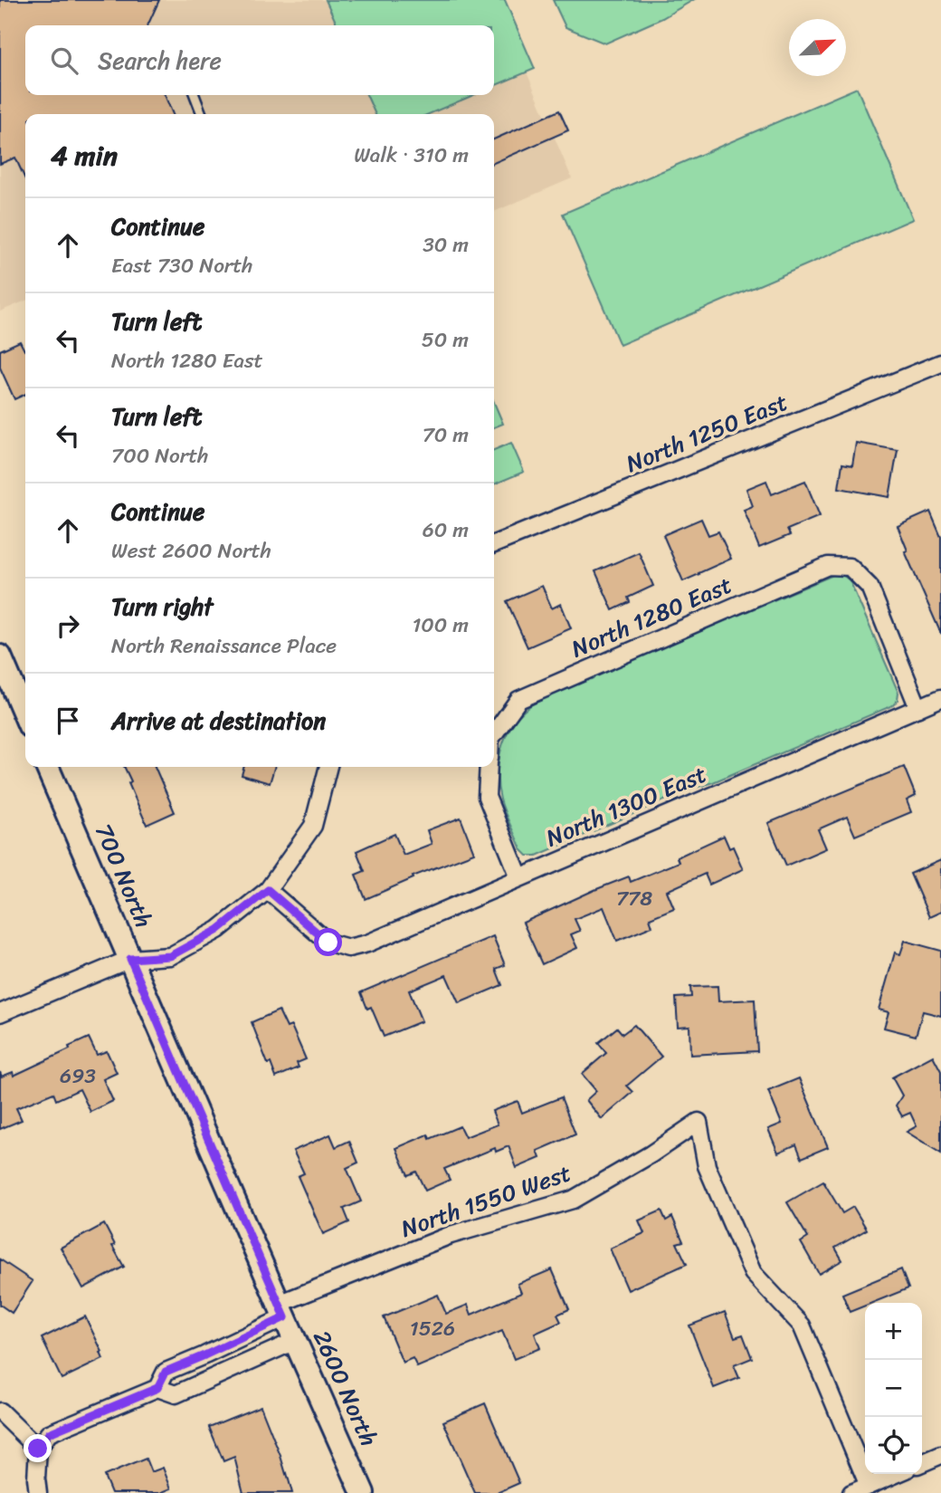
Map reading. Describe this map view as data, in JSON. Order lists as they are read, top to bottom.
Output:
{
  "streets": {
    "street": [
      "North 1250 East",
      "North 1280 East",
      "North 1300 East",
      "700 North",
      "North 1550 West",
      "2600 North"
    ]
  },
  "crossings": [
    ["North 1280 East", "North 1300 East"],
    ["700 North", "North 1550 West"],
    ["700 North", "2600 North"],
    ["North 1550 West", "2600 North"]
  ],
  "house_numbers": ["778", "693", "1526"],
  "north": "top right",
  "page": {
    "search": "Search here",
    "heading": ["4 min", "Walk · 310 m"],
    "list": [
      ["Continue", "East 730 North", "30 m"],
      ["Turn left", "North 1280 East", "50 m"],
      ["Turn left", "700 North", "70 m"],
      ["Continue", "West 2600 North", "60 m"],
      ["Turn right", "North Renaissance Place", "100 m"],
      "Arrive at destination"
    ],
    "map_buttons": ["+", "−"]
  }
}
